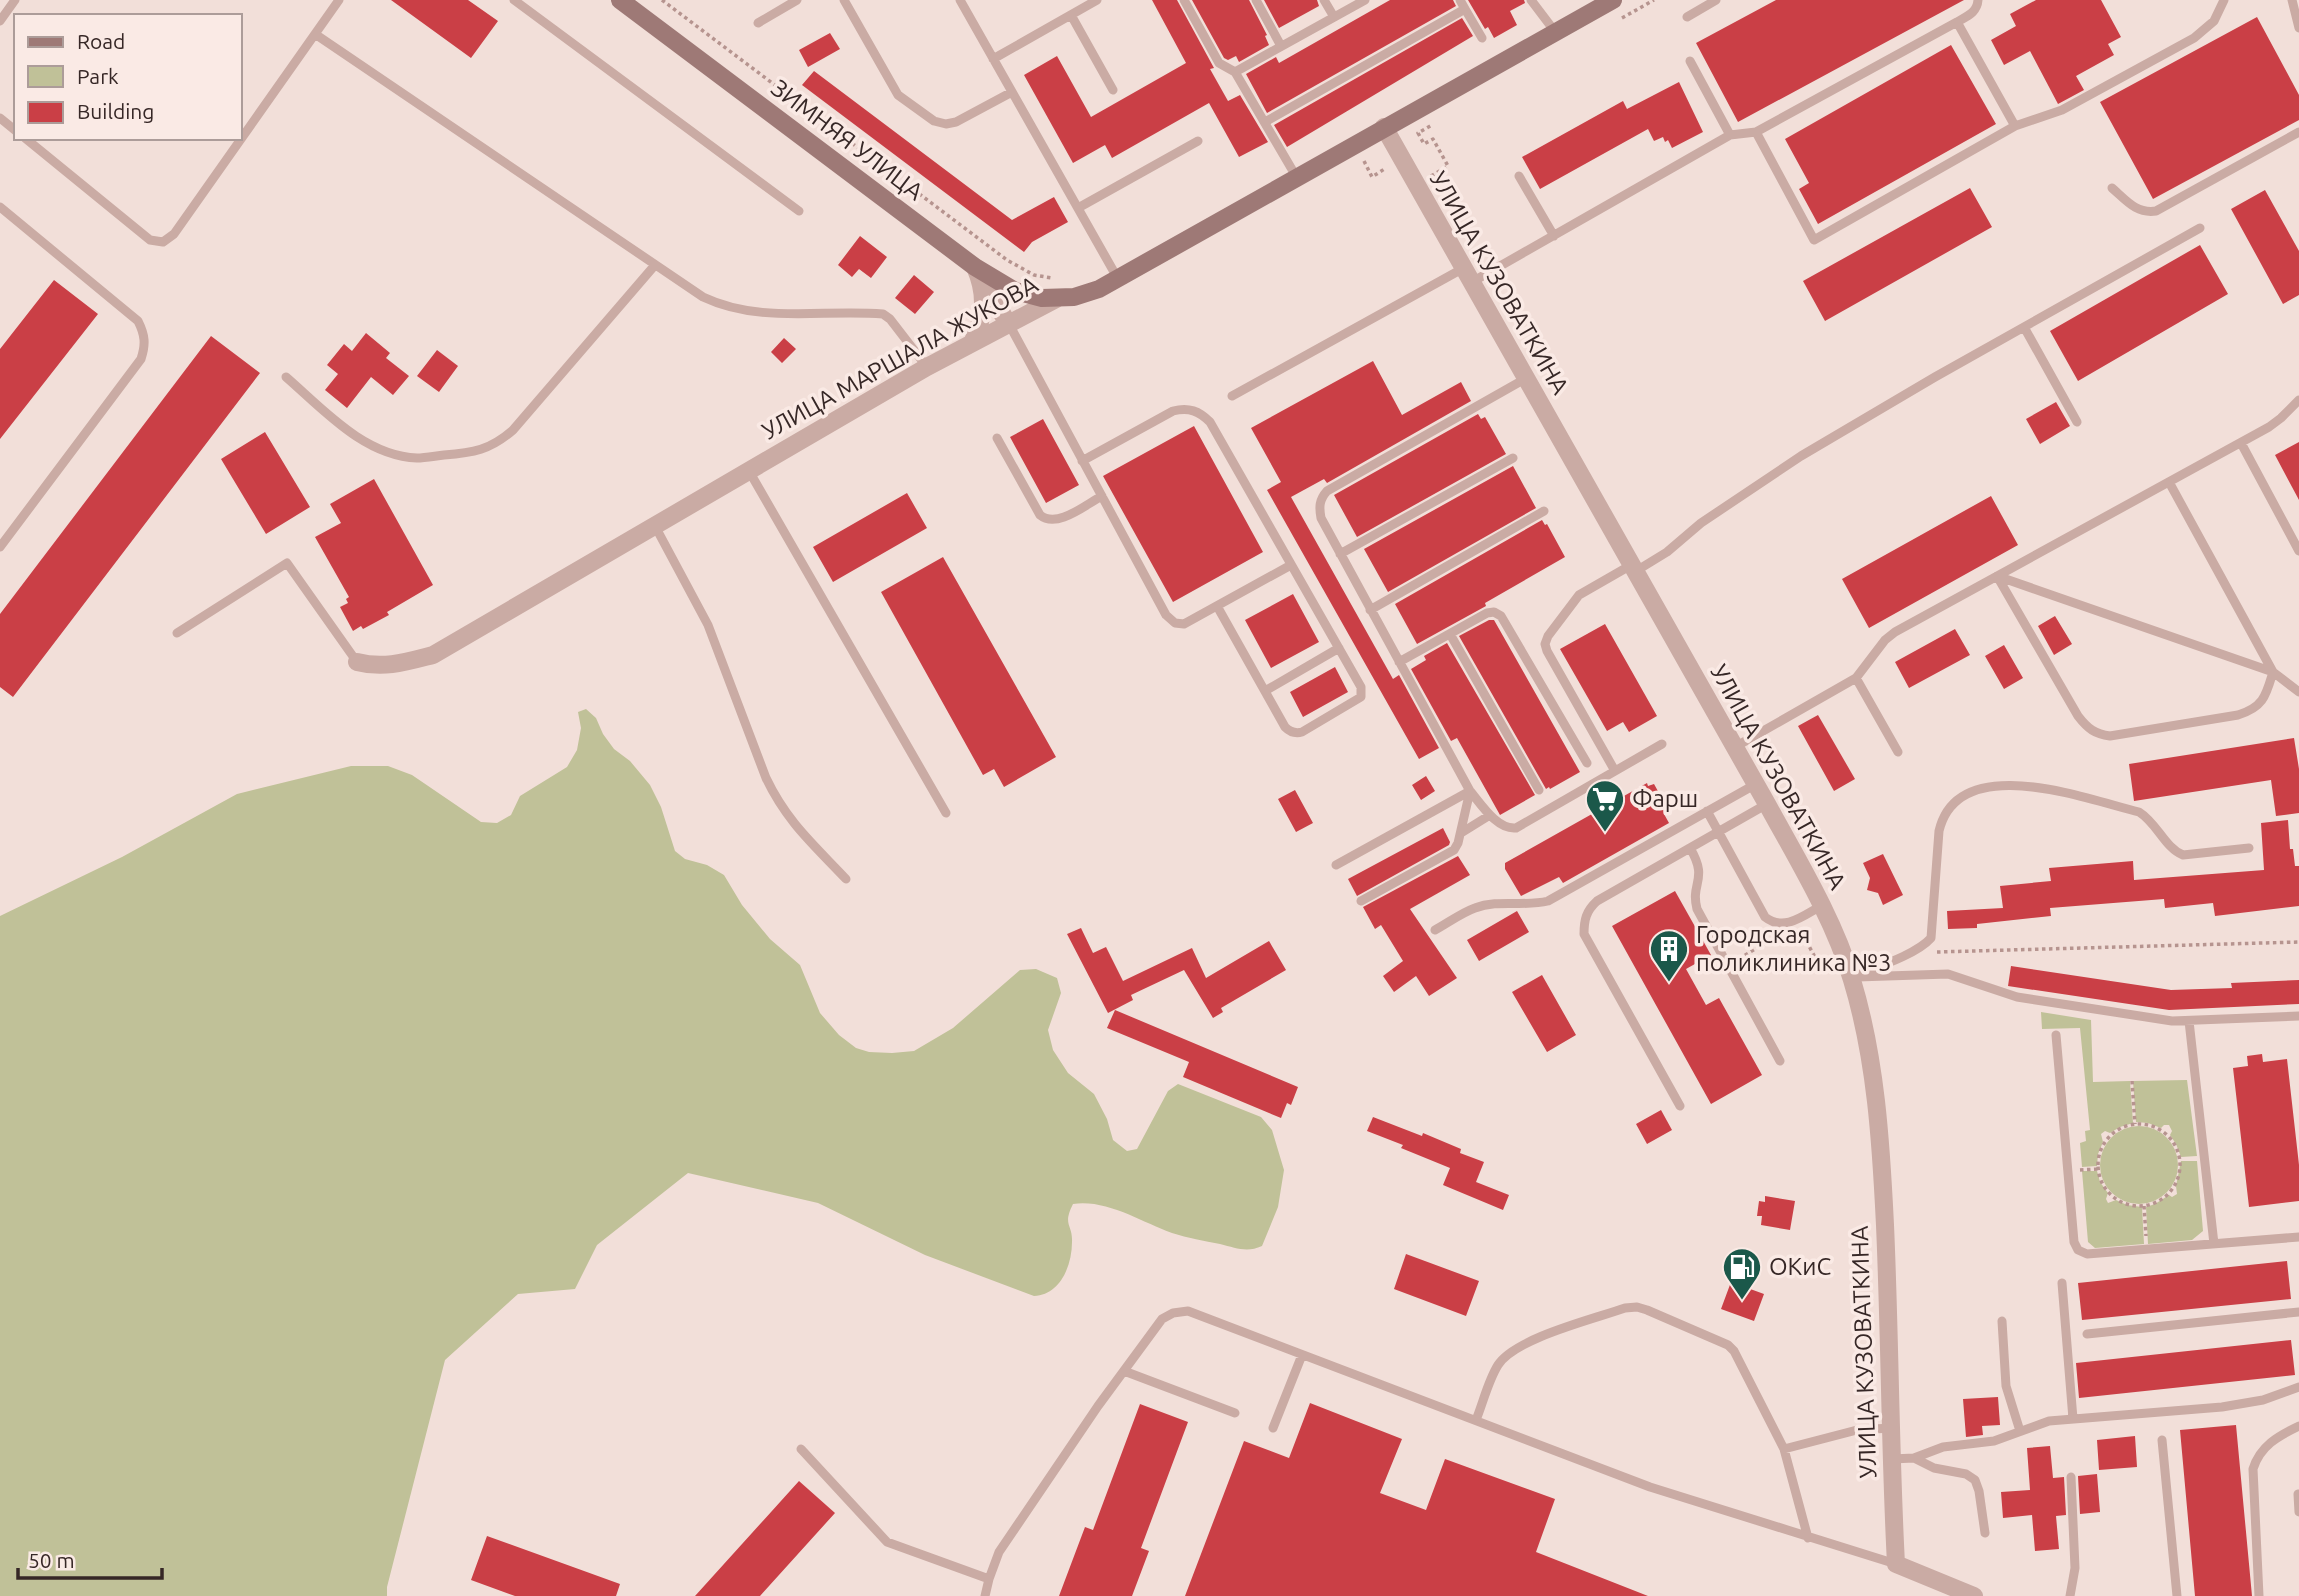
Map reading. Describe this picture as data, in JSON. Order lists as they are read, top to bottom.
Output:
{
  "streets": {
    "main road": ["ЗИМНЯЯ УЛИЦА", "УЛИЦА МАРШАЛА ЖУКОВА"],
    "street": ["УЛИЦА КУЗОВАТКИНА"]
  },
  "crossings": [
    ["ЗИМНЯЯ УЛИЦА", "УЛИЦА МАРШАЛА ЖУКОВА"],
    ["УЛИЦА КУЗОВАТКИНА", "УЛИЦА МАРШАЛА ЖУКОВА"]
  ],
  "places": {
    "supermarket": ["Фарш"],
    "building": ["Городская поликлиника №3"],
    "fuel station": ["ОКиС"]
  },
  "legend": ["Road", "Park", "Building"],
  "scale_bar": "50 m"
}
